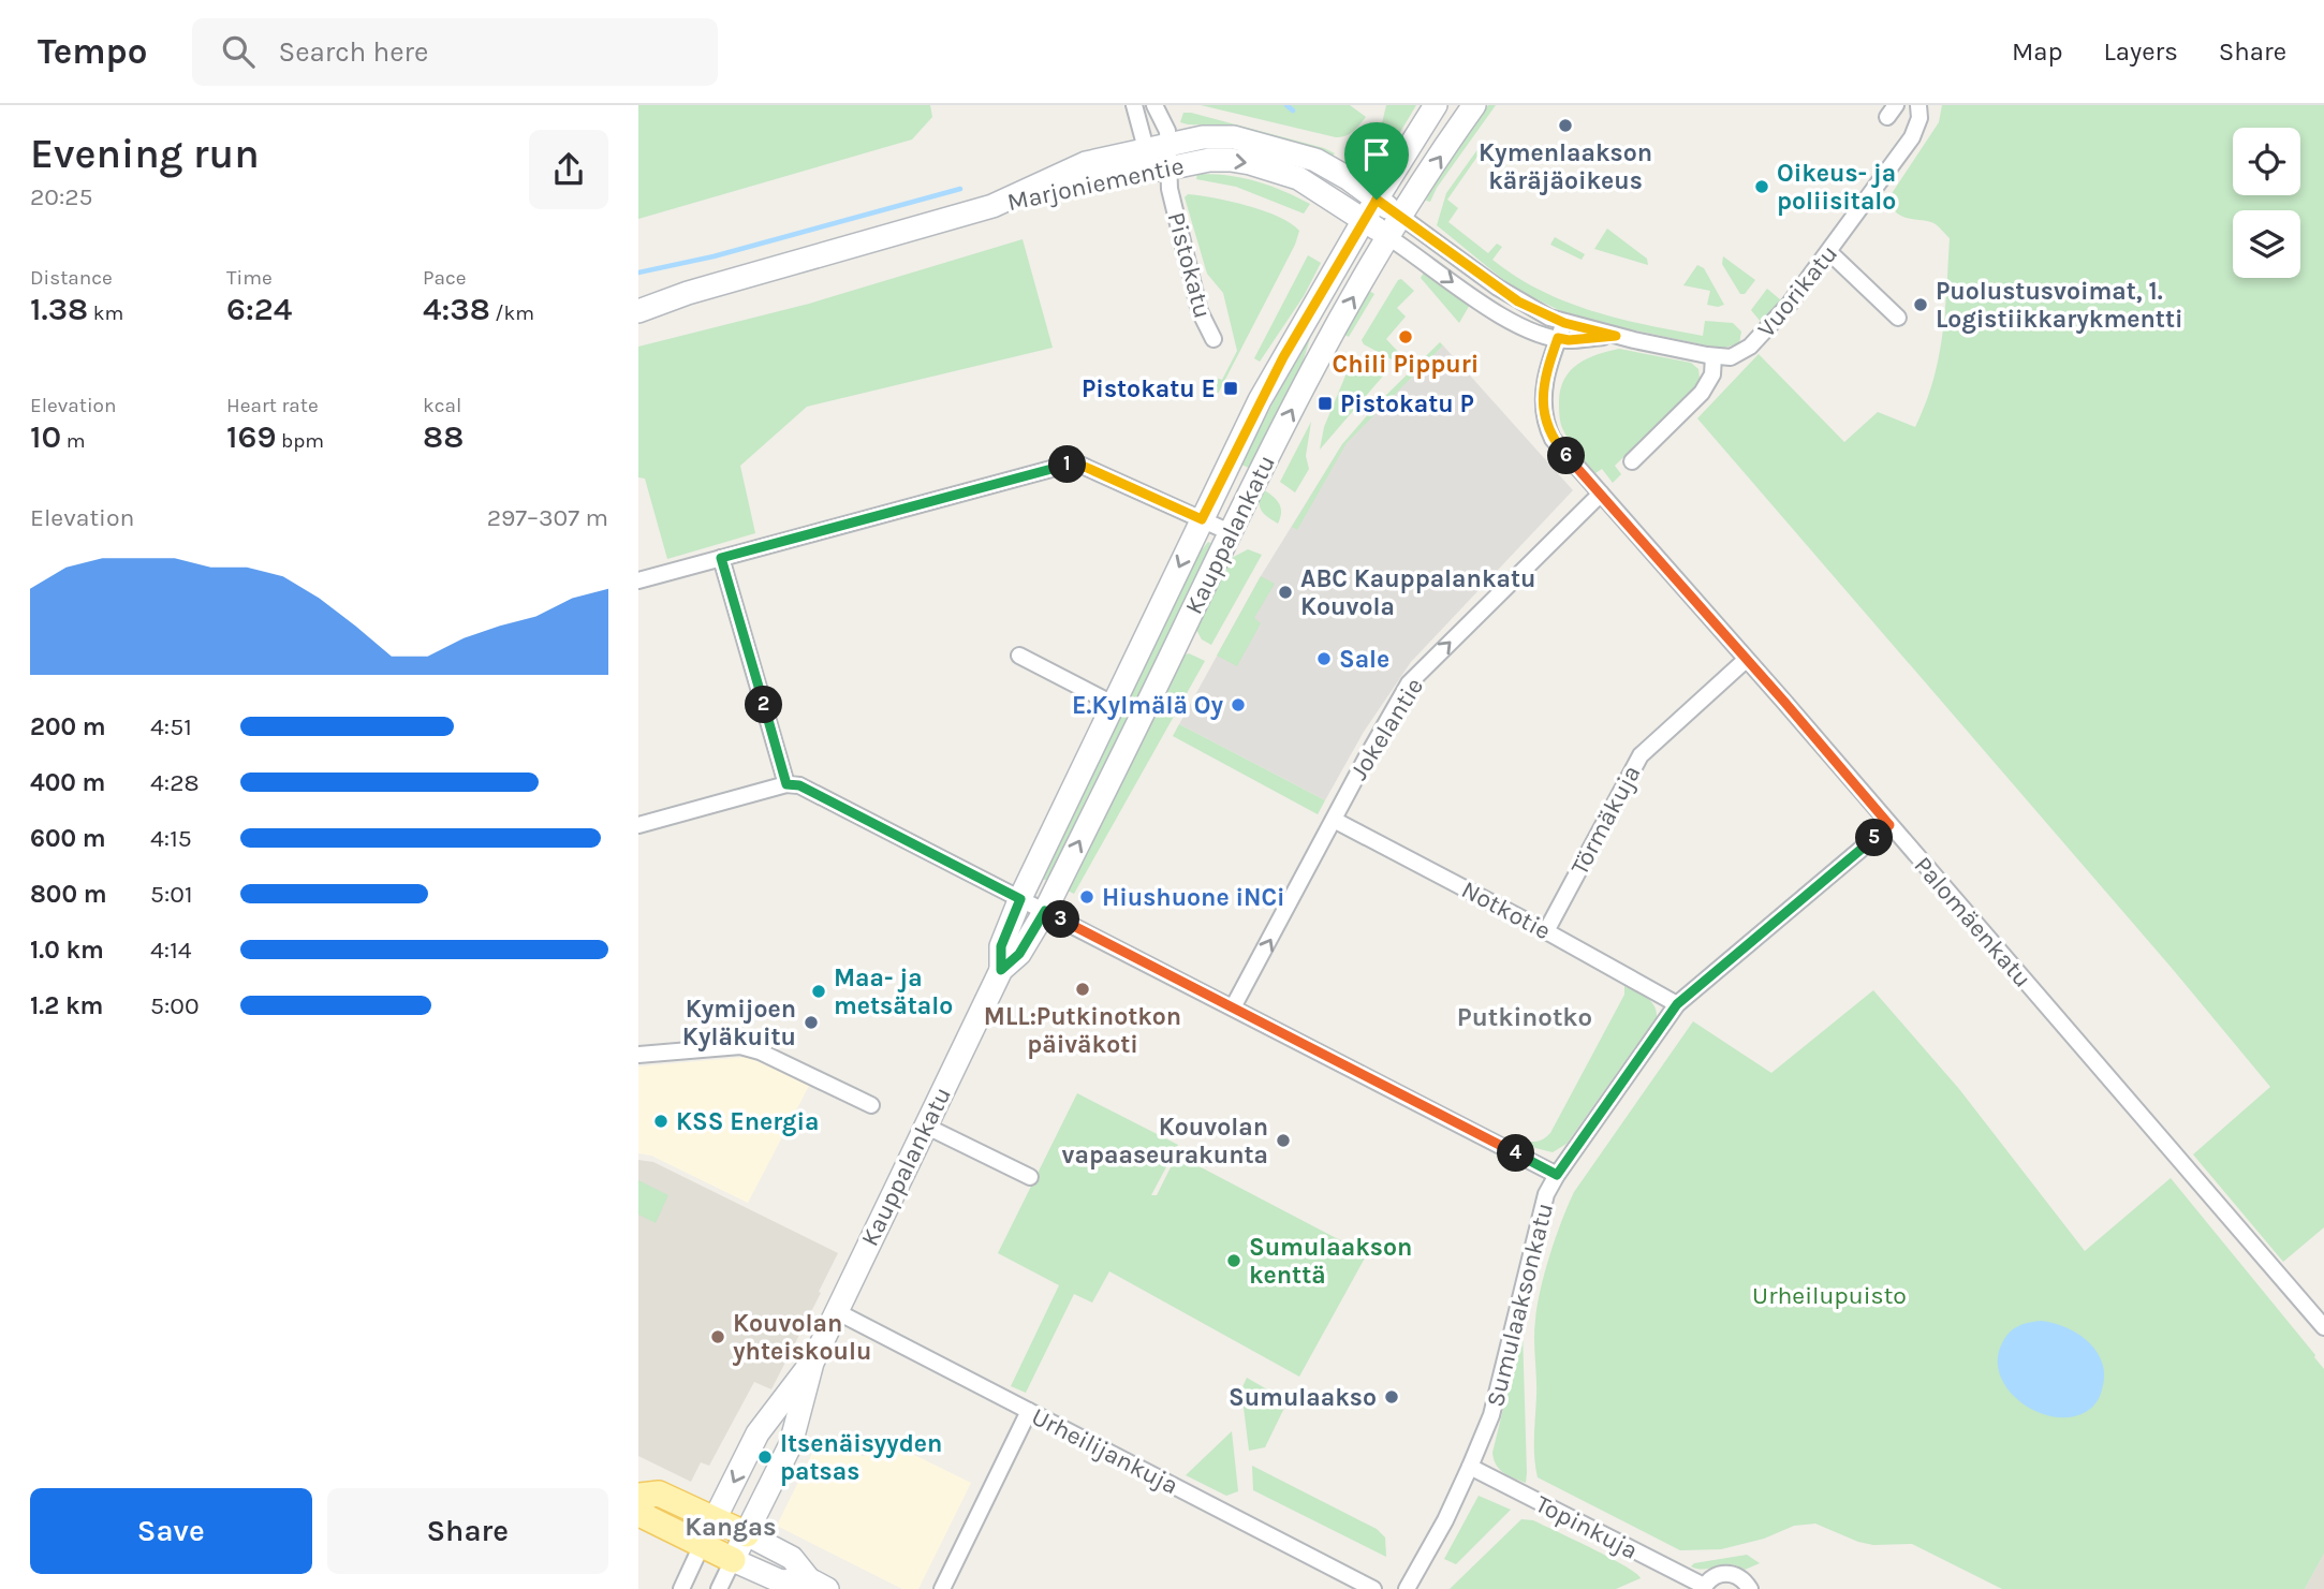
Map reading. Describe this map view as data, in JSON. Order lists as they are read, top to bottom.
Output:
{
  "streets": {
    "main road": ["Marjoniementie", "Kauppalankatu"],
    "street": [
      "Pistokatu",
      "Vuorikatu",
      "Jokelantie",
      "Törmäkuja",
      "Notkotie",
      "Palomäenkatu",
      "Sumulaaksonkatu",
      "Urheilijankuja",
      "Topinkuja"
    ]
  },
  "crossings": [
    ["Marjoniementie", "Pistokatu"],
    ["Marjoniementie", "Kauppalankatu"],
    ["Kauppalankatu", "Urheilijankuja"],
    ["Jokelantie", "Notkotie"],
    ["Jokelantie", "Palomäenkatu"],
    ["Törmäkuja", "Notkotie"],
    ["Törmäkuja", "Palomäenkatu"],
    ["Notkotie", "Sumulaaksonkatu"],
    ["Palomäenkatu", "Sumulaaksonkatu"],
    ["Sumulaaksonkatu", "Topinkuja"]
  ],
  "one_way": ["Jokelantie"],
  "districts": ["Putkinotko", "Kangas"],
  "parks": ["Urheilupuisto"],
  "places": {
    "other": [
      "Kymenlaakson käräjäoikeus",
      "Oikeus- ja poliisitalo",
      "Puolustusvoimat, 1. Logistiikkarykmentti",
      "Chili Pippuri",
      "ABC Kauppalankatu Kouvola",
      "Sale",
      "E.Kylmälä Oy",
      "Hiushuone iNCi",
      "MLL:Putkinotkon päiväkoti",
      "Maa- ja metsätalo",
      "Kymijoen Kyläkuitu",
      "KSS Energia",
      "Kouvolan vapaaseurakunta",
      "Sumulaakson kenttä",
      "Kouvolan yhteiskoulu",
      "Sumulaakso",
      "Itsenäisyyden patsas"
    ],
    "transit": ["Pistokatu E", "Pistokatu P"]
  },
  "page": {
    "header": "Tempo",
    "search": "Search here",
    "nav": ["Map", "Layers", "Share"],
    "heading": ["Evening run", "20:25"],
    "stats": [
      ["Distance", "1.38 km"],
      ["Time", "6:24"],
      ["Pace", "4:38 /km"],
      ["Elevation", "10 m"],
      ["Heart rate", "169 bpm"],
      ["kcal", "88"]
    ],
    "pins": [
      "6",
      "1",
      "2",
      "5",
      "3",
      "4"
    ],
    "chart": ["Elevation", "297–307 m"],
    "list": [
      {
        "name": "200 m",
        "note": "4:51"
      },
      {
        "name": "400 m",
        "note": "4:28"
      },
      {
        "name": "600 m",
        "note": "4:15"
      },
      {
        "name": "800 m",
        "note": "5:01"
      },
      {
        "name": "1.0 km",
        "note": "4:14"
      },
      {
        "name": "1.2 km",
        "note": "5:00"
      }
    ],
    "buttons": ["Save", "Share"]
  }
}
